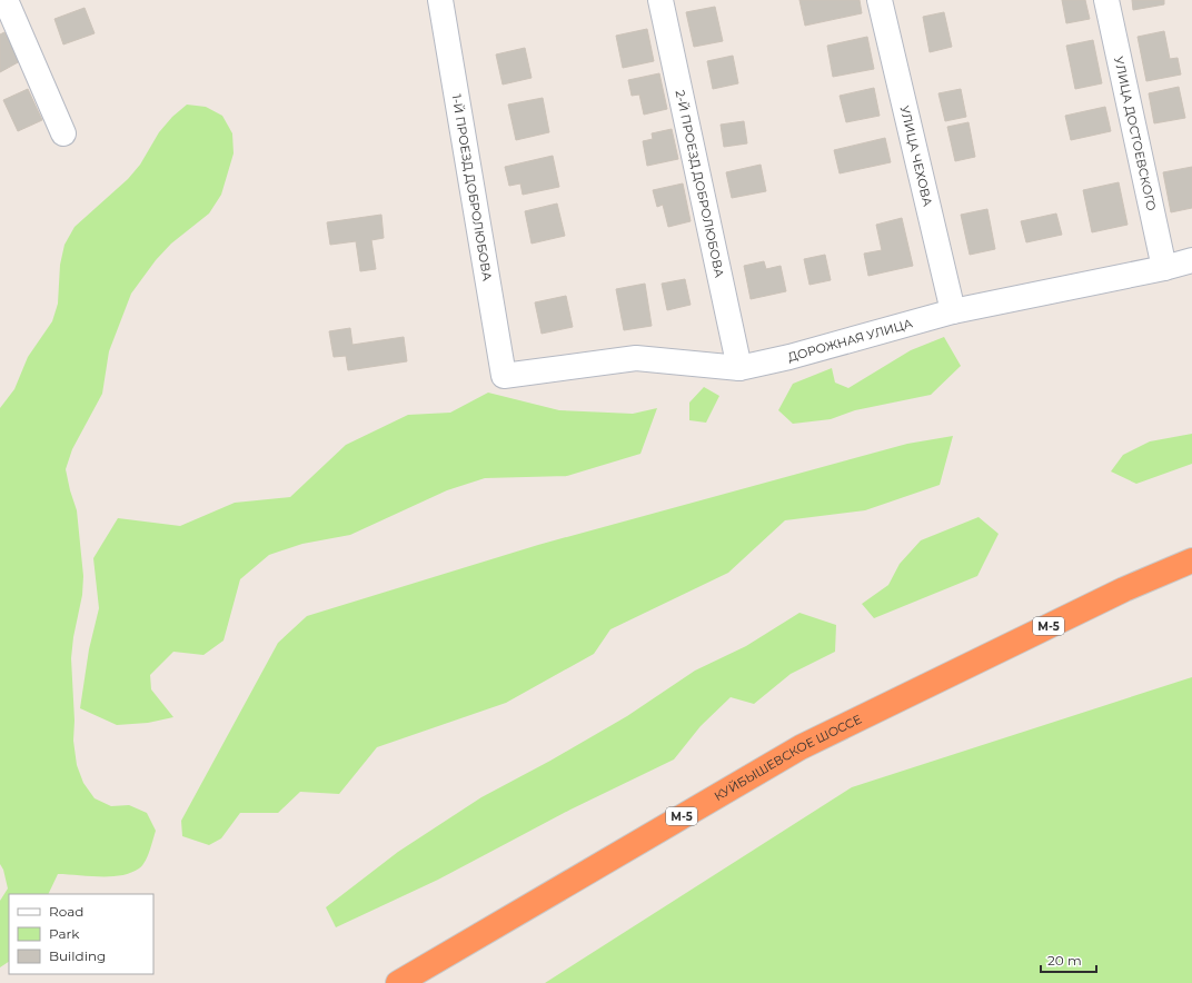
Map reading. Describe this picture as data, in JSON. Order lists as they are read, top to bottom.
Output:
{
  "streets": {
    "highway": ["М-5", "КУЙБЫШЕВСКОЕ ШОССЕ"],
    "street": [
      "УЛИЦА ДОСТОЕВСКОГО",
      "УЛИЦА ЧЕХОВА",
      "2-Й ПРОЕЗД ДОБРОЛЮБОВА",
      "1-Й ПРОЕЗД ДОБРОЛЮБОВА",
      "ДОРОЖНАЯ УЛИЦА"
    ]
  },
  "crossings": [
    ["УЛИЦА ДОСТОЕВСКОГО", "ДОРОЖНАЯ УЛИЦА"],
    ["УЛИЦА ЧЕХОВА", "ДОРОЖНАЯ УЛИЦА"],
    ["2-Й ПРОЕЗД ДОБРОЛЮБОВА", "ДОРОЖНАЯ УЛИЦА"],
    ["1-Й ПРОЕЗД ДОБРОЛЮБОВА", "ДОРОЖНАЯ УЛИЦА"]
  ],
  "legend": ["Road", "Park", "Building"],
  "scale_bar": "20 m"
}
